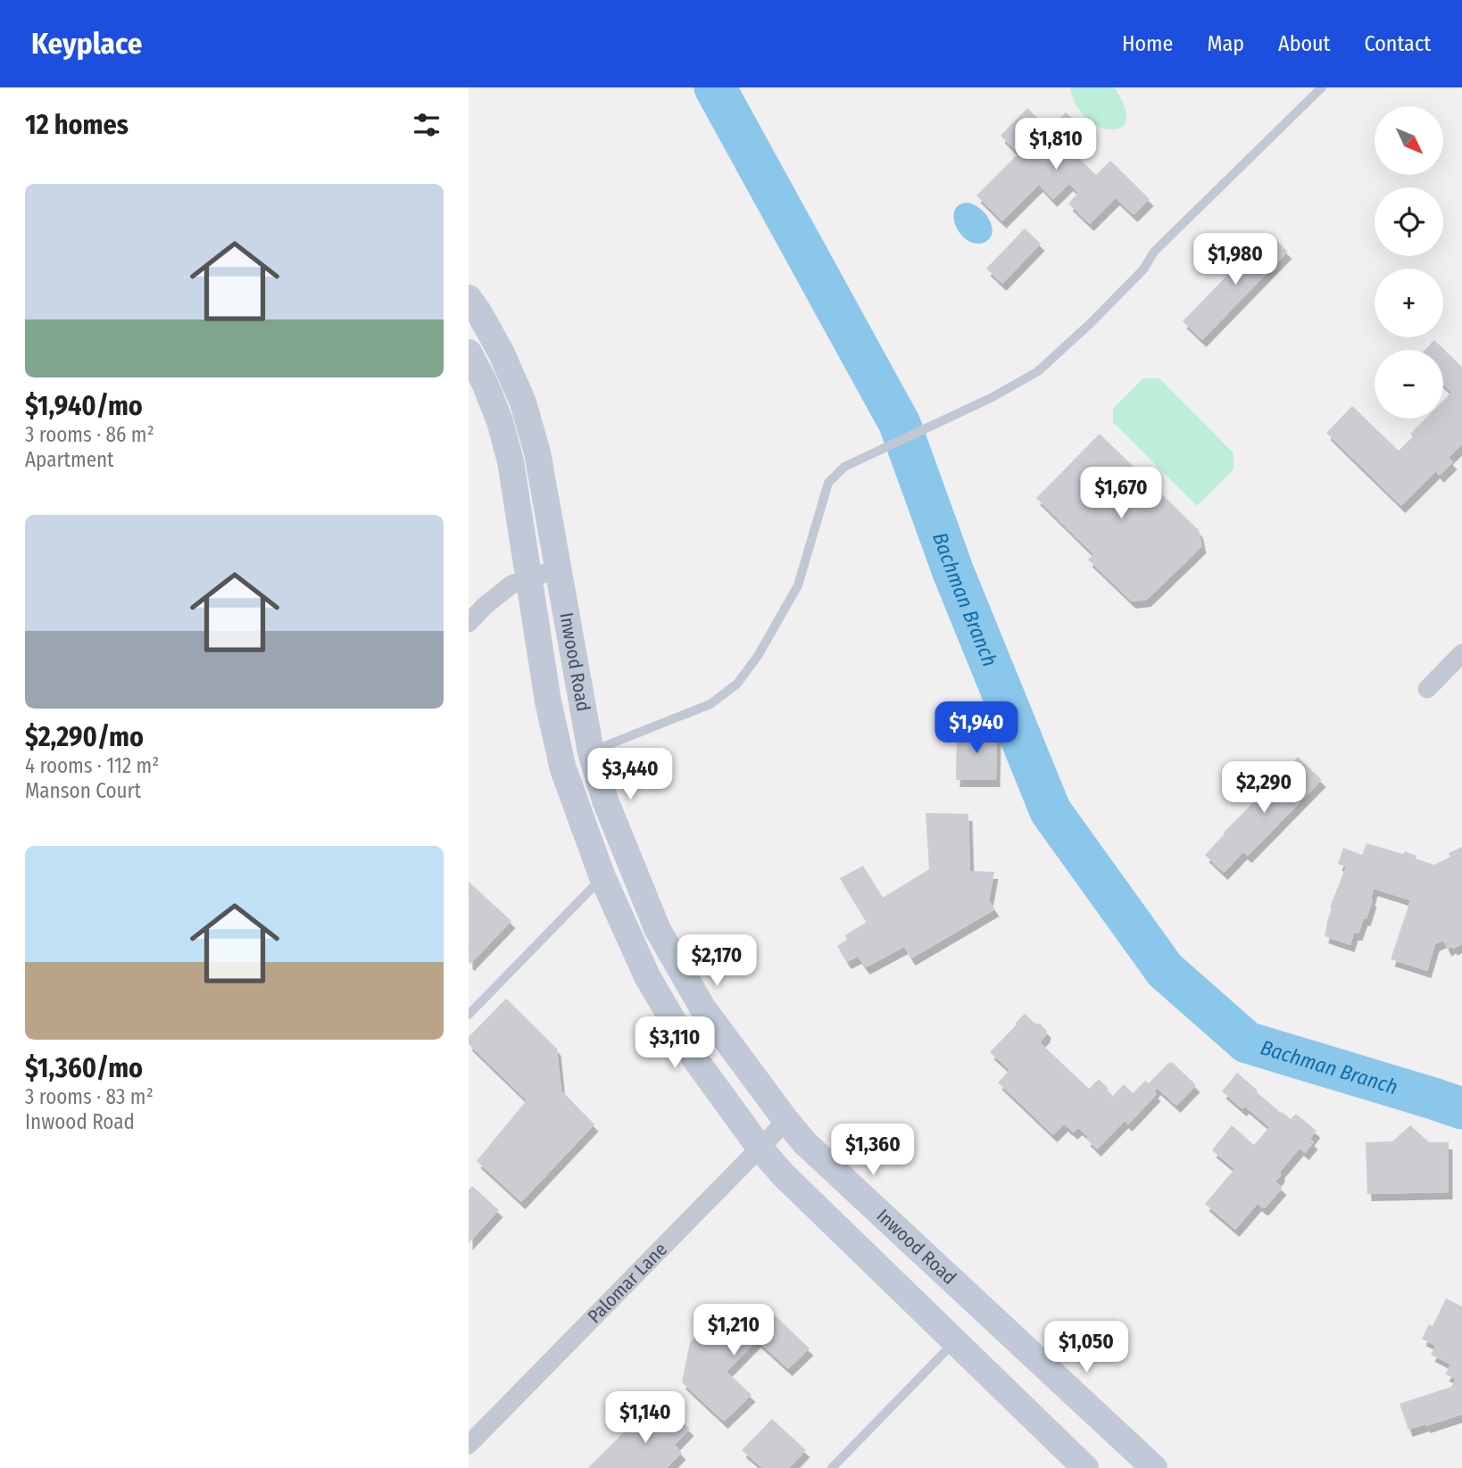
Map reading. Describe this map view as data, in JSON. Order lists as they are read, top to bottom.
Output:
{
  "streets": {
    "main road": ["Inwood Road"],
    "street": ["Palomar Lane"]
  },
  "crossings": [
    ["Inwood Road", "Palomar Lane"]
  ],
  "water": ["Bachman Branch"],
  "north": "bottom right",
  "page": {
    "header": "Keyplace",
    "nav": [
      "Home",
      "Map",
      "About",
      "Contact"
    ],
    "heading": "12 homes",
    "map_buttons": ["+", "−"],
    "price": [
      "$1,810",
      "$1,980",
      "$1,670",
      "$1,940",
      "$3,440",
      "$2,290",
      "$2,170",
      "$3,110",
      "$1,360",
      "$1,210",
      "$1,050",
      "$1,140"
    ],
    "list": [
      {
        "name": "$1,940/mo",
        "note": "3 rooms · 86 m² · Apartment"
      },
      {
        "name": "$2,290/mo",
        "note": "4 rooms · 112 m² · Manson Court"
      },
      {
        "name": "$1,360/mo",
        "note": "3 rooms · 83 m² · Inwood Road"
      }
    ]
  }
}
